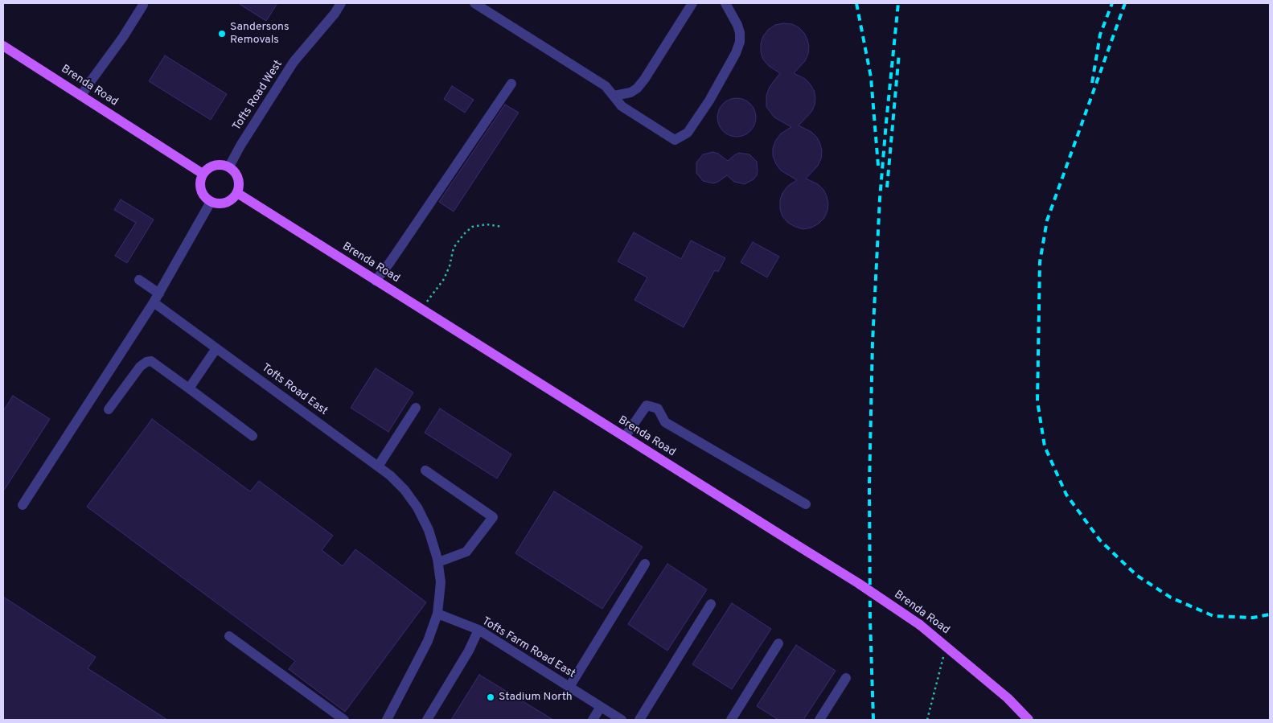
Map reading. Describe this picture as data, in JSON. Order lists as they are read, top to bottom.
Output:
{
  "streets": {
    "main road": ["Brenda Road"],
    "street": ["Tofts Road West", "Tofts Road East", "Tofts Farm Road East"]
  },
  "crossings": [
    ["Brenda Road", "Tofts Road West"],
    ["Tofts Road East", "Tofts Farm Road East"]
  ],
  "places": ["Sandersons Removals", "Stadium North"]
}
